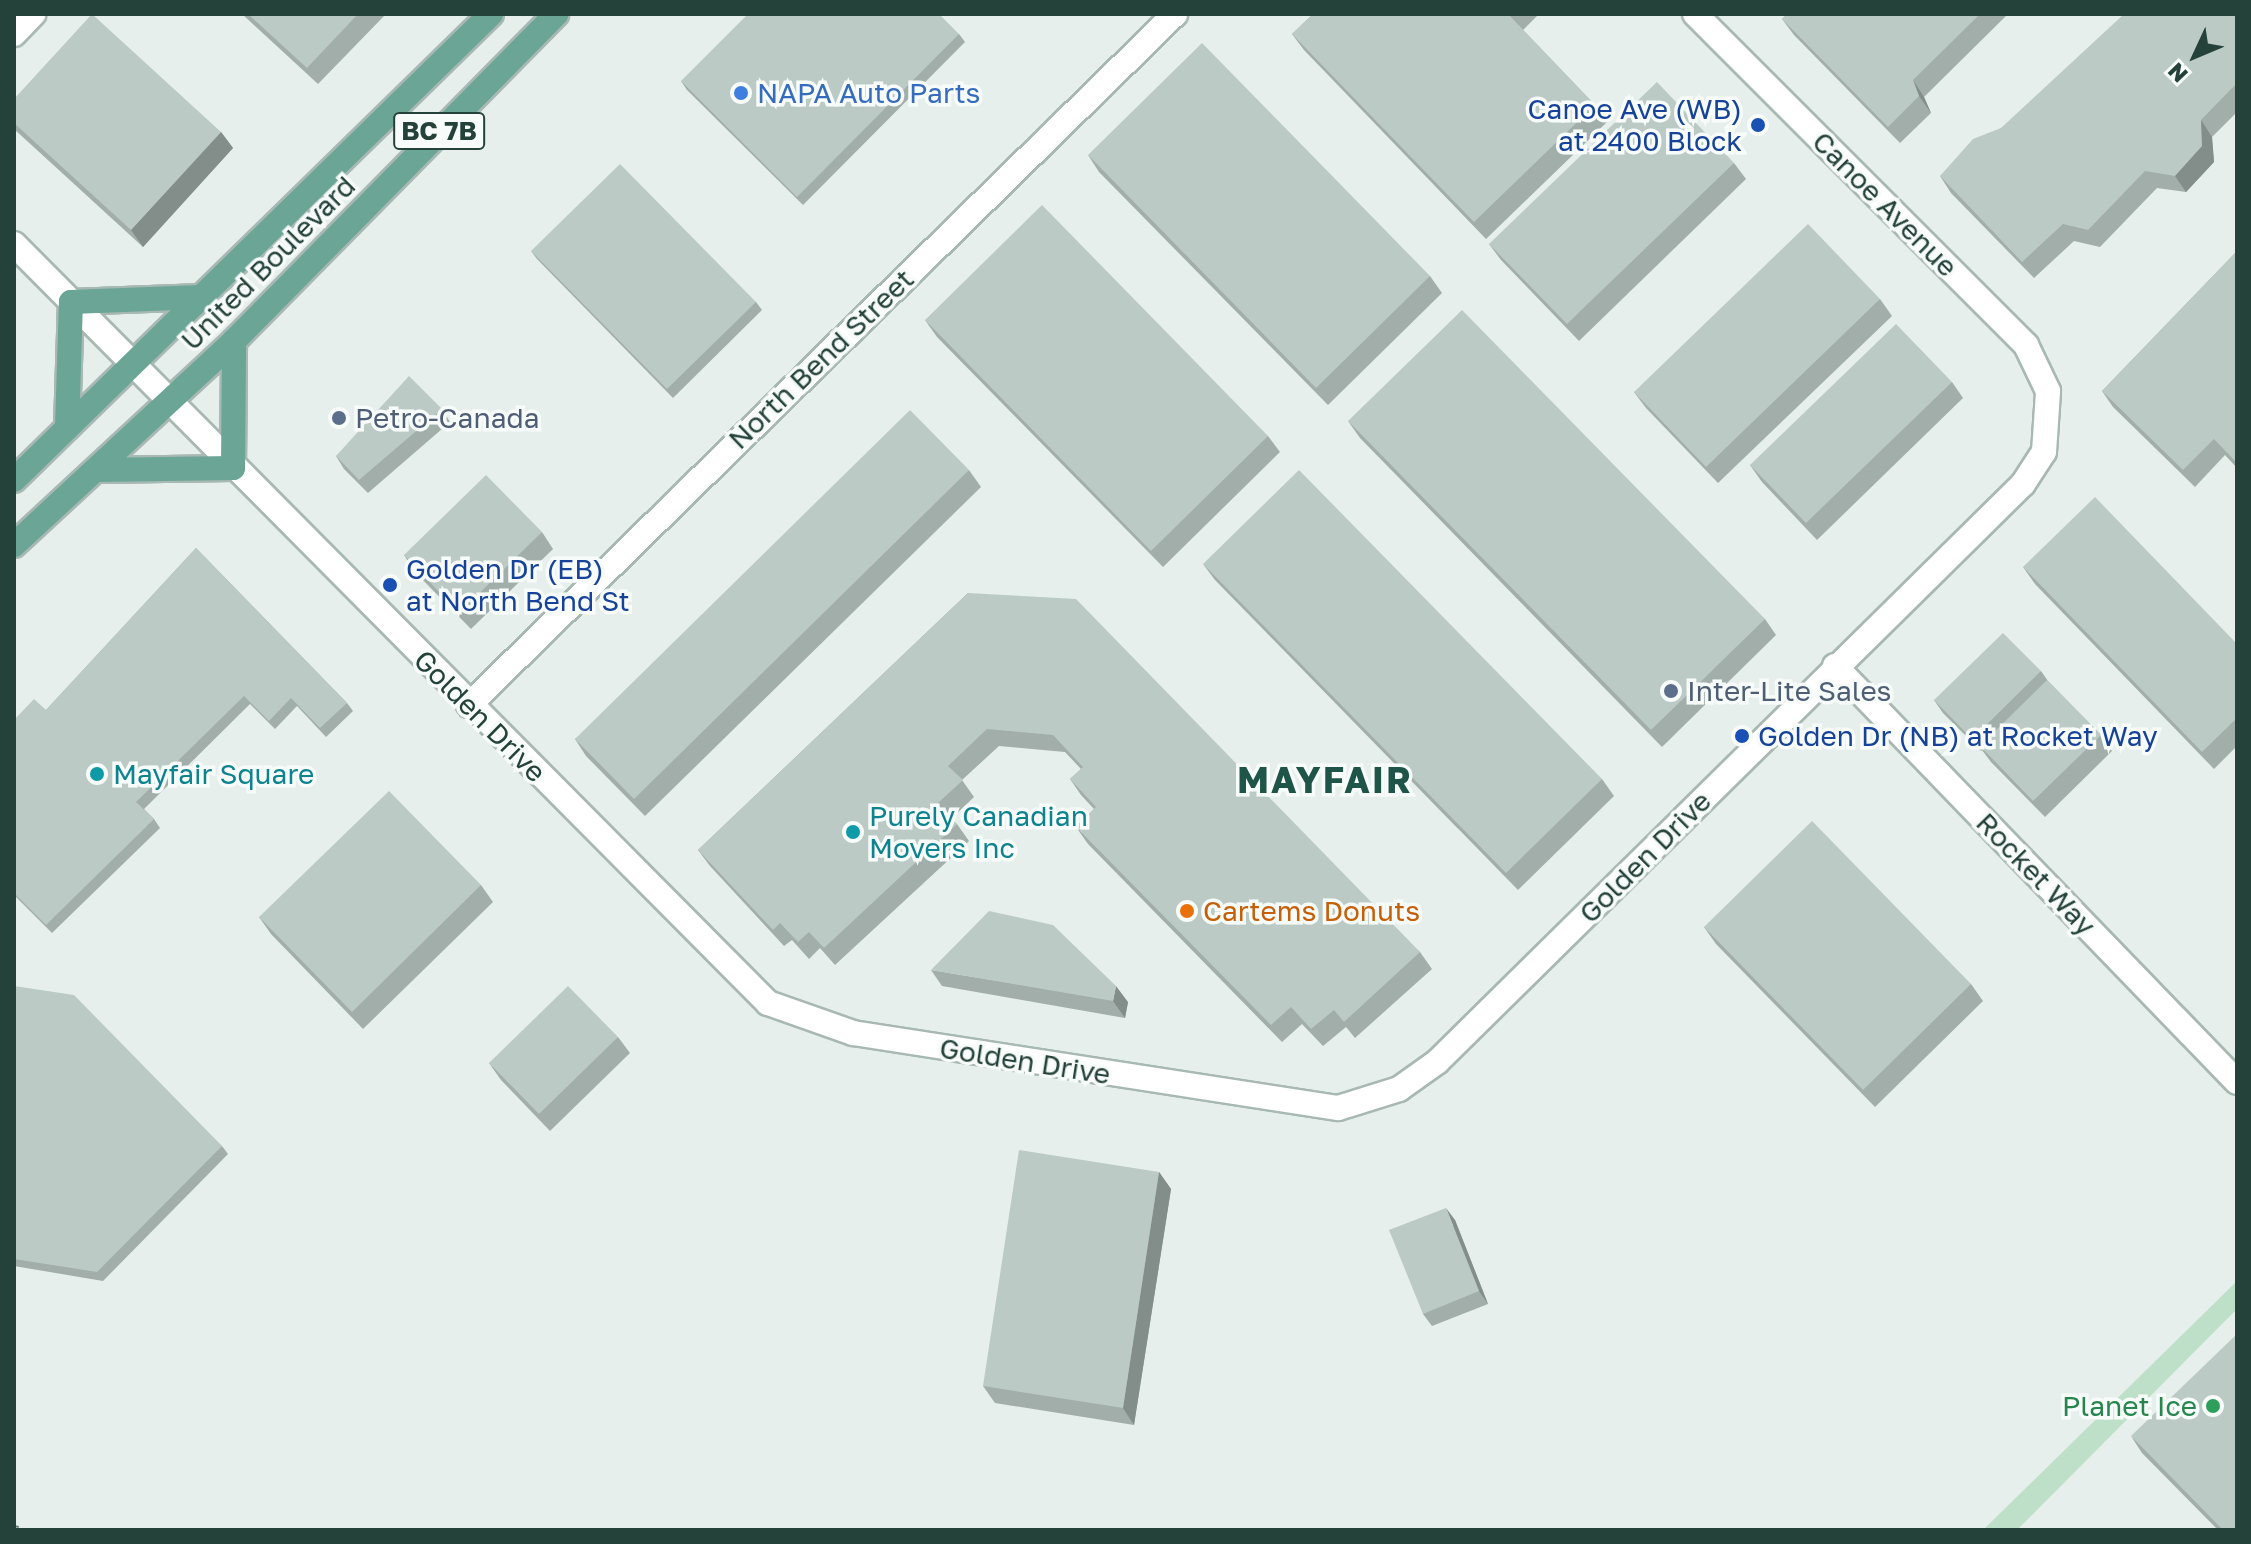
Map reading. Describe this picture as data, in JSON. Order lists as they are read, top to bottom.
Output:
{
  "streets": {
    "main road": ["BC 7B", "United Boulevard"],
    "street": [
      "Canoe Avenue",
      "North Bend Street",
      "Golden Drive",
      "Rocket Way"
    ]
  },
  "crossings": [
    ["Canoe Avenue", "Golden Drive"],
    ["United Boulevard", "Golden Drive"],
    ["North Bend Street", "Golden Drive"],
    ["Golden Drive", "Rocket Way"]
  ],
  "districts": ["MAYFAIR"],
  "places": [
    "NAPA Auto Parts",
    "Canoe Ave (WB) at 2400 Block",
    "Petro-Canada",
    "Golden Dr (EB) at North Bend St",
    "Inter-Lite Sales",
    "Golden Dr (NB) at Rocket Way",
    "Mayfair Square",
    "Purely Canadian Movers Inc",
    "Cartems Donuts",
    "Planet Ice"
  ],
  "north": "bottom left"
}
